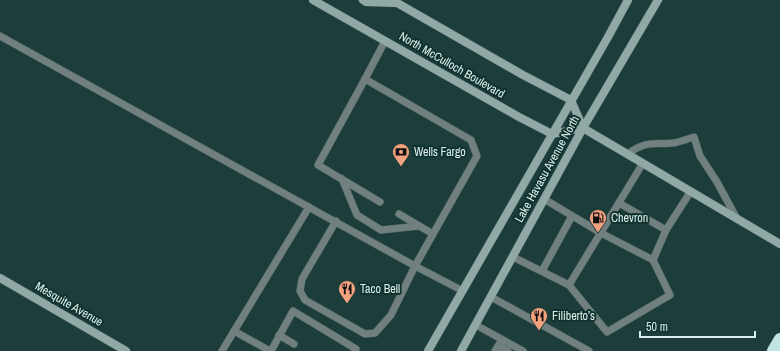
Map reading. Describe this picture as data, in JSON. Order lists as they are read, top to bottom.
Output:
{
  "streets": {
    "main road": ["North McCulloch Boulevard", "Lake Havasu Avenue North", "Mesquite Avenue"]
  },
  "crossings": [
    ["North McCulloch Boulevard", "Lake Havasu Avenue North"]
  ],
  "places": {
    "bank": ["Wells Fargo"],
    "fuel station": ["Chevron"],
    "restaurant": ["Taco Bell", "Filiberto’s"]
  },
  "scale_bar": "50 m"
}
